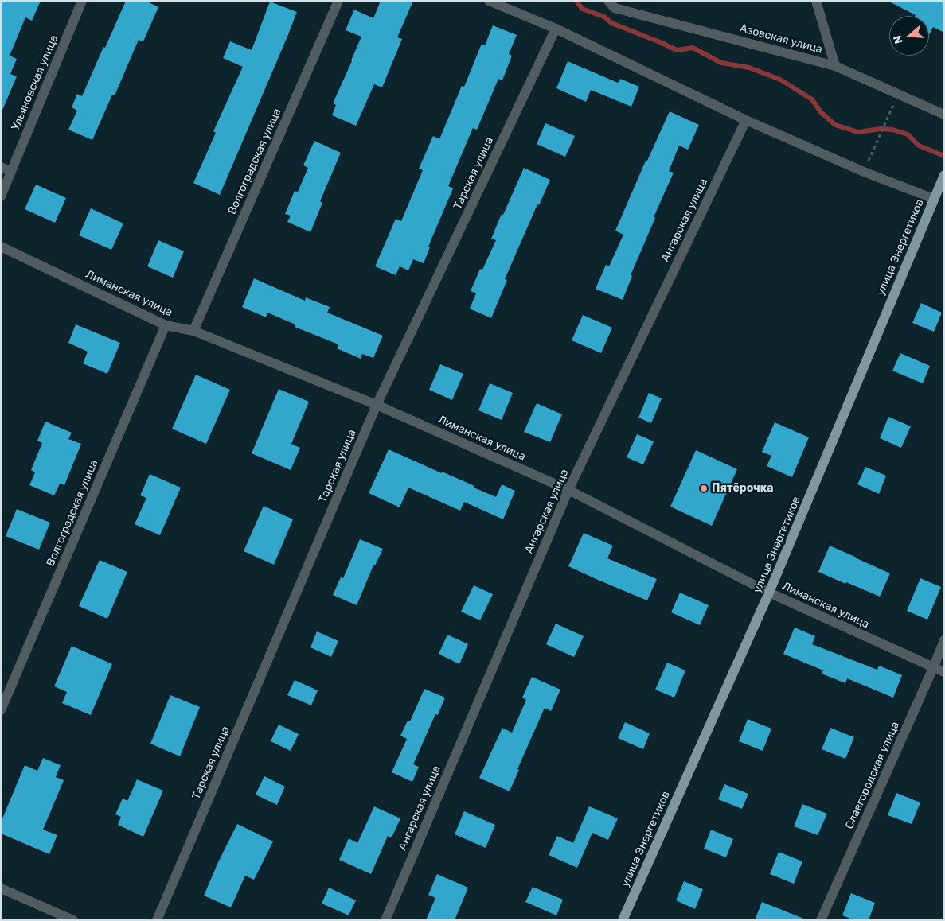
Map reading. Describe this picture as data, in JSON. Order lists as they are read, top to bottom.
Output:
{
  "streets": {
    "main road": ["улица Энергетиков"],
    "street": [
      "Азовская улица",
      "Ульяновская улица",
      "Волгоградская улица",
      "Тарская улица",
      "Ангарская улица",
      "Лиманская улица",
      "Славгородская улица"
    ]
  },
  "crossings": [
    ["Волгоградская улица", "Лиманская улица"],
    ["Тарская улица", "Лиманская улица"],
    ["Ангарская улица", "Лиманская улица"],
    ["улица Энергетиков", "Лиманская улица"],
    ["Лиманская улица", "Славгородская улица"]
  ],
  "places": ["Пятёрочка"],
  "north": "left"
}
